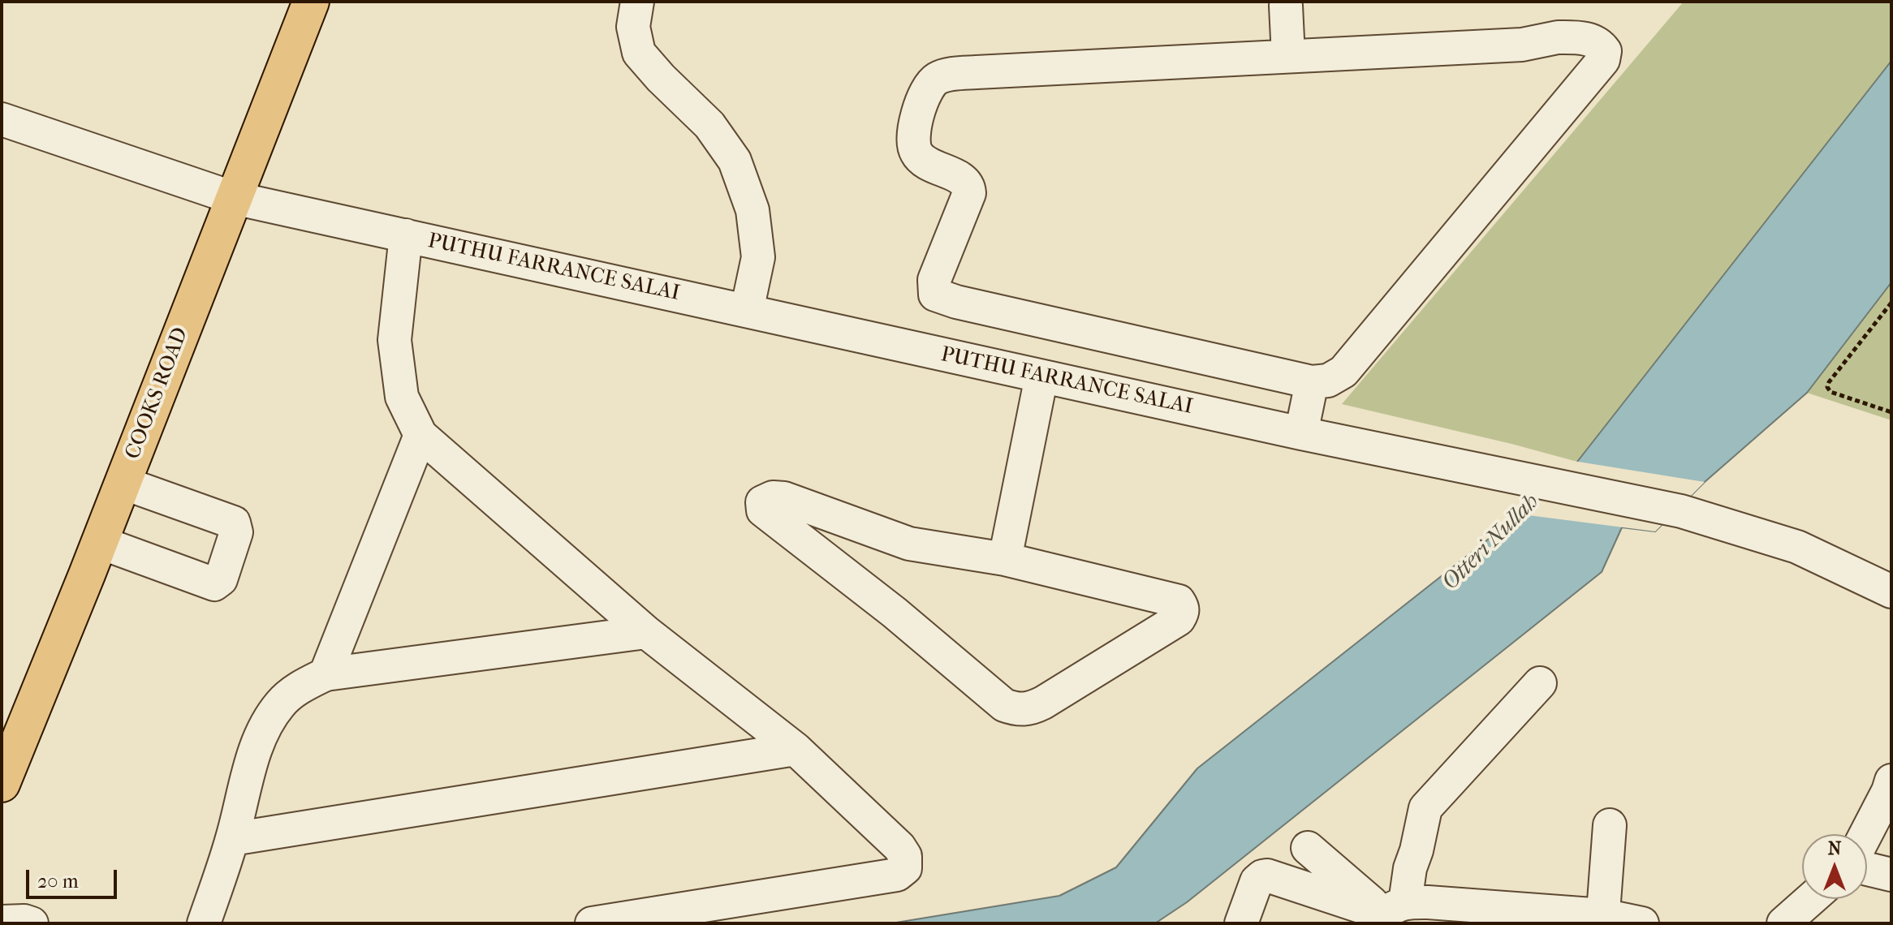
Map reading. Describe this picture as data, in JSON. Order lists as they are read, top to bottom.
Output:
{
  "streets": {
    "main road": ["COOKS ROAD"],
    "street": ["PUTHU FARRANCE SALAI"]
  },
  "crossings": [
    ["PUTHU FARRANCE SALAI", "COOKS ROAD"]
  ],
  "water": ["Otteri Nullah"],
  "scale_bar": "20 m",
  "north": "top"
}
